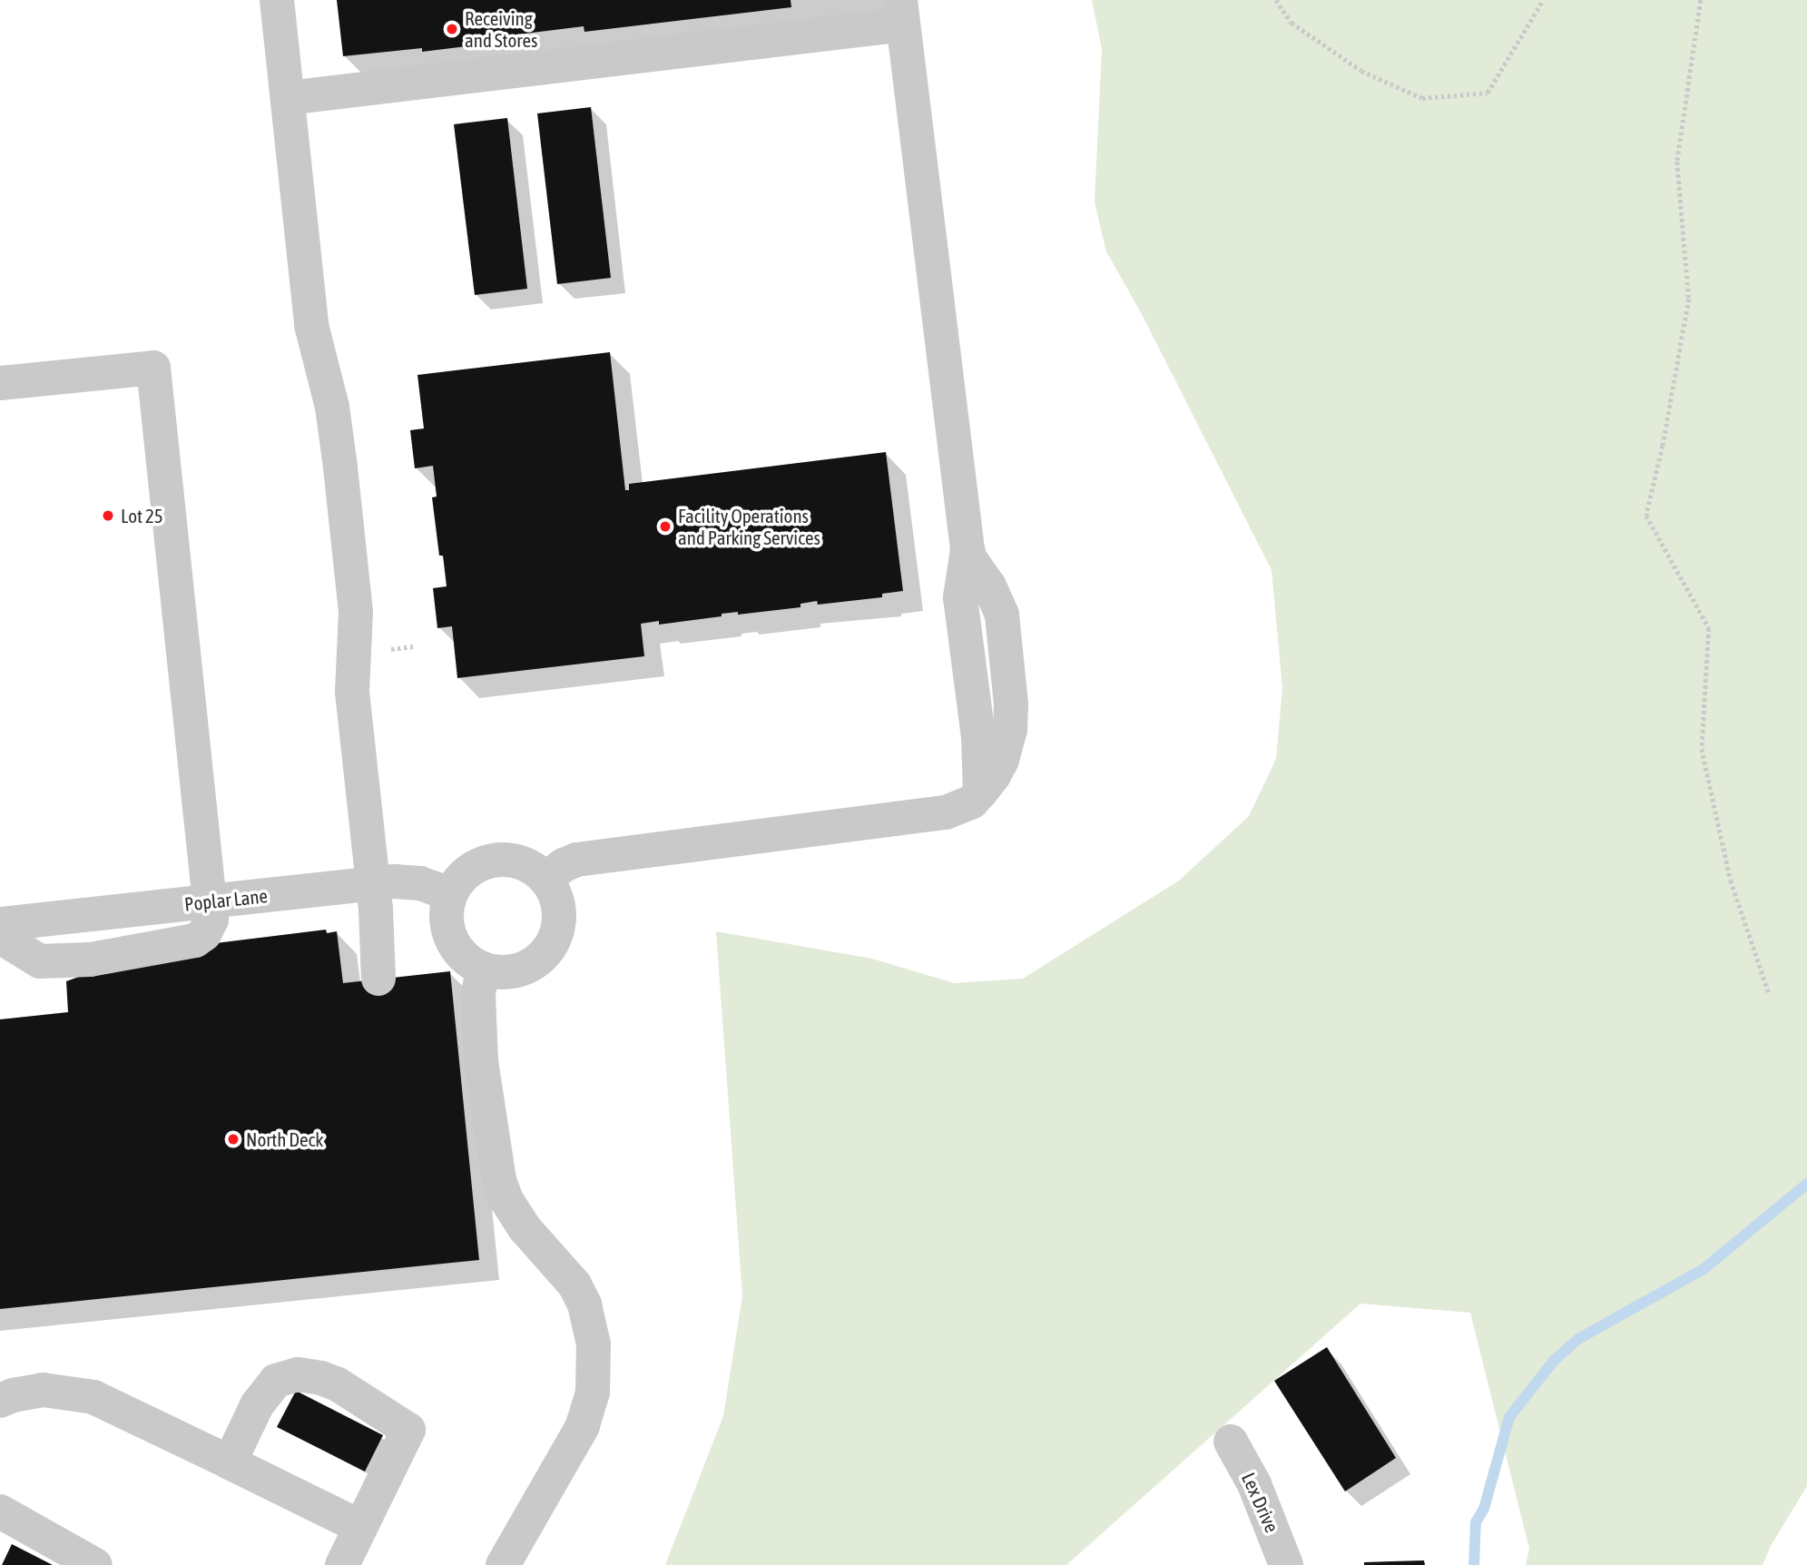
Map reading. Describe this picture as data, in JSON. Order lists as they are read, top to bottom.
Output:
{
  "streets": {
    "street": ["Poplar Lane", "Lex Drive"]
  },
  "places": [
    "Receiving and Stores",
    "Lot 25",
    "Facility Operations and Parking Services",
    "North Deck"
  ]
}
